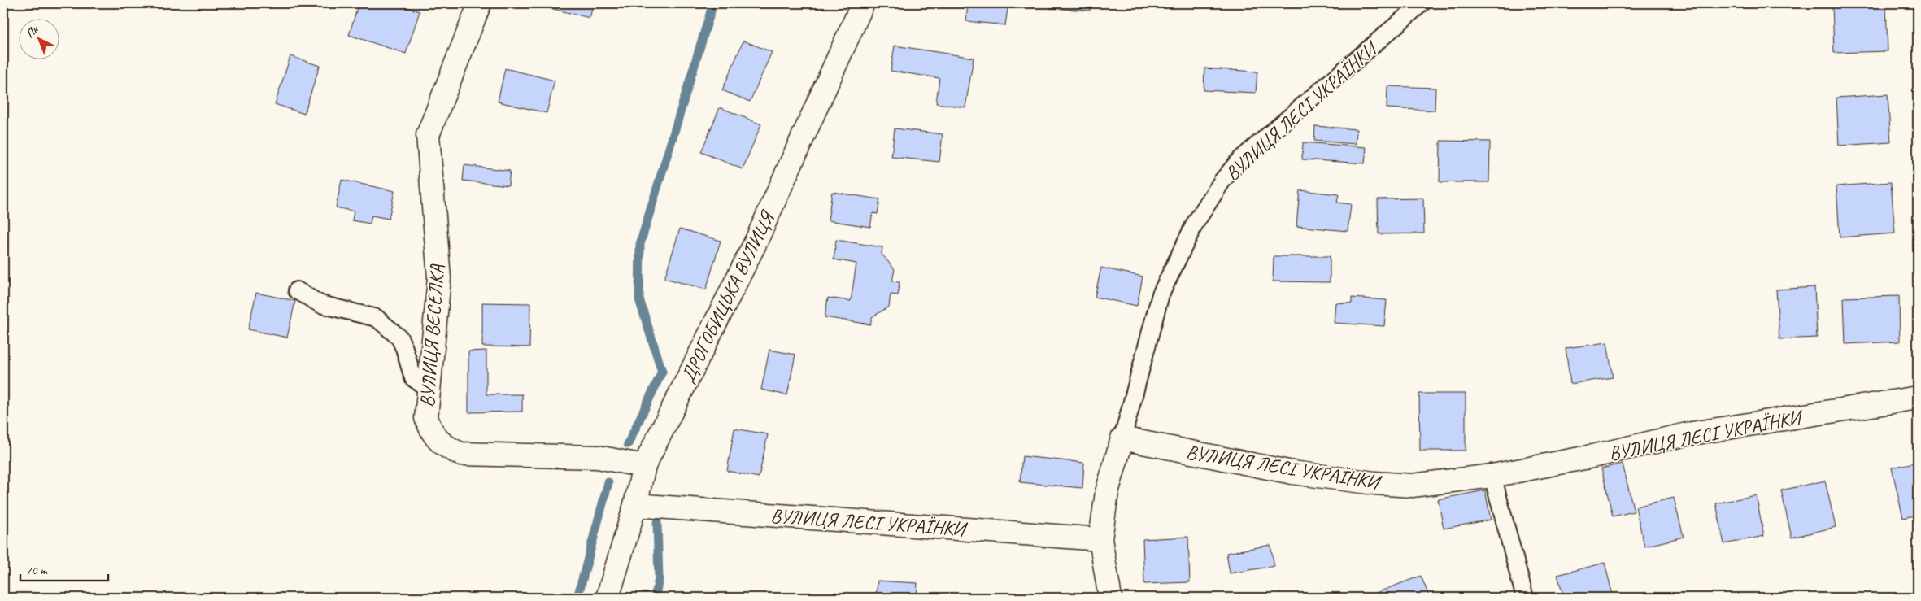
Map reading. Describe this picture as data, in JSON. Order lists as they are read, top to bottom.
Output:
{
  "streets": {
    "street": ["ВУЛИЦЯ ЛЕСІ УКРАЇНКИ", "ДРОГОБИЦЬКА ВУЛИЦЯ", "ВУЛИЦЯ ВЕСЕЛКА"]
  },
  "crossings": [
    ["ВУЛИЦЯ ЛЕСІ УКРАЇНКИ", "ДРОГОБИЦЬКА ВУЛИЦЯ"],
    ["ДРОГОБИЦЬКА ВУЛИЦЯ", "ВУЛИЦЯ ВЕСЕЛКА"]
  ],
  "scale_bar": "20 m",
  "north": "top left"
}
